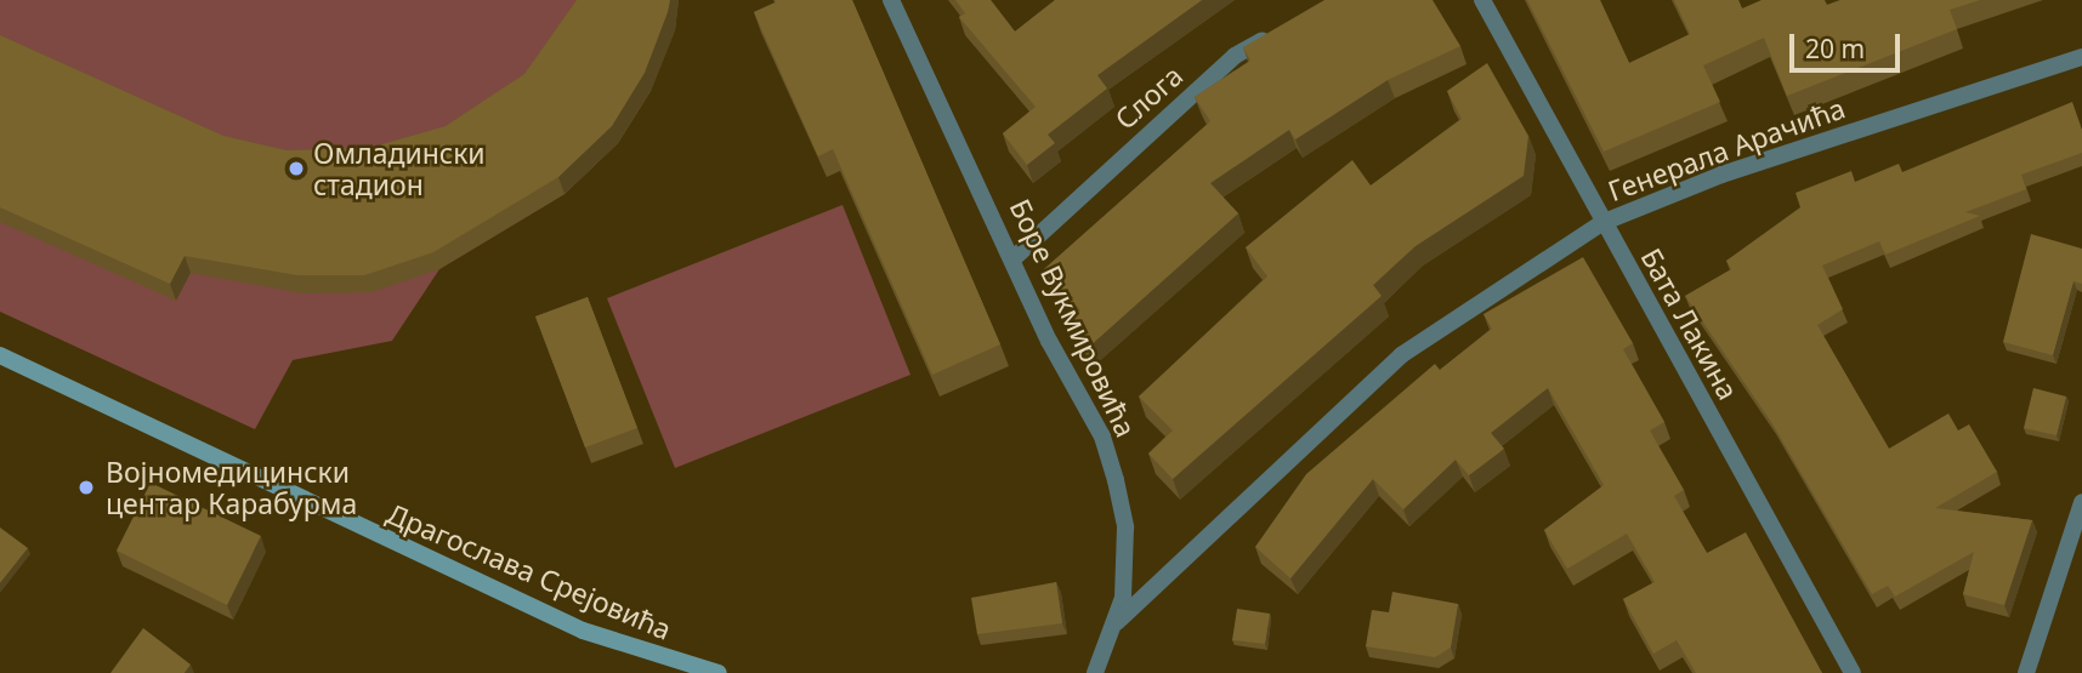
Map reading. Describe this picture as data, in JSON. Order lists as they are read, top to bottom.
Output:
{
  "streets": {
    "main road": ["Драгослава Срејовића"],
    "street": [
      "Слога",
      "Генерала Арачића",
      "Боре Вукмировића",
      "Бата Лакина"
    ]
  },
  "crossings": [
    ["Слога", "Боре Вукмировића"],
    ["Генерала Арачића", "Боре Вукмировића"],
    ["Генерала Арачића", "Бата Лакина"]
  ],
  "places": ["Омладински стадион", "Војномедицински центар Карабурма"],
  "scale_bar": "20 m"
}
